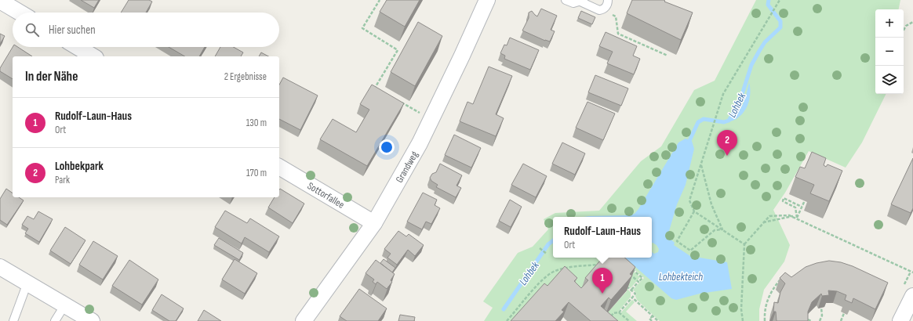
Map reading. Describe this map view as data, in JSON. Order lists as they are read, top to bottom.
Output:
{
  "streets": {
    "street": ["Grandweg", "Sottorfallee"]
  },
  "crossings": [
    ["Grandweg", "Sottorfallee"]
  ],
  "water": ["Lohbek", "Lohbekteich"],
  "page": {
    "map_buttons": ["+", "−"],
    "search": "Hier suchen",
    "heading": ["In der Nähe", "2 Ergebnisse"],
    "list": [
      {
        "mark": "1",
        "name": "Rudolf-Laun-Haus",
        "note": "Ort",
        "value": "130 m"
      },
      {
        "mark": "2",
        "name": "Lohbekpark",
        "note": "Park",
        "value": "170 m"
      }
    ],
    "pins": ["2", "1"],
    "popup": ["Rudolf-Laun-Haus", "Ort"]
  }
}
